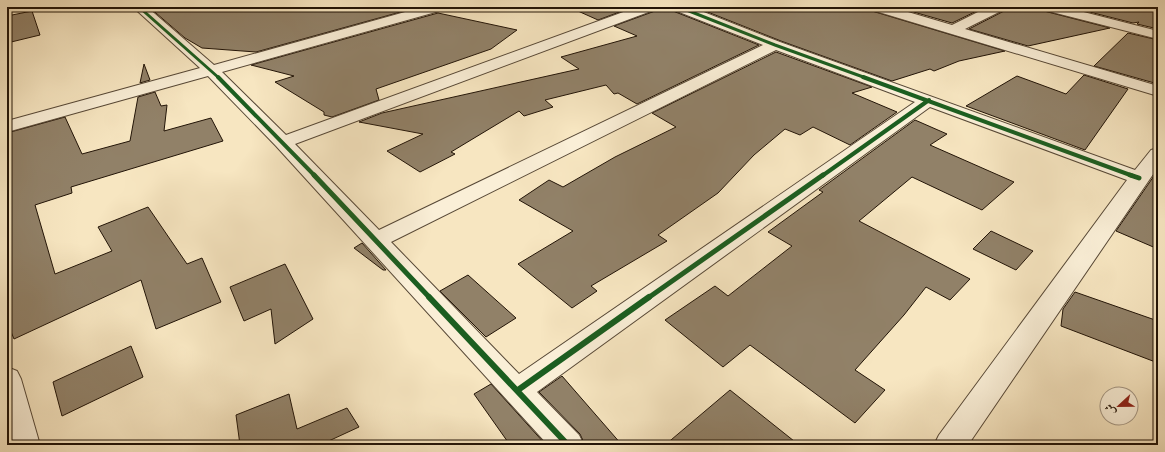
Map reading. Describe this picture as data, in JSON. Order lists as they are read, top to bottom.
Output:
{
  "north": "left"
}
